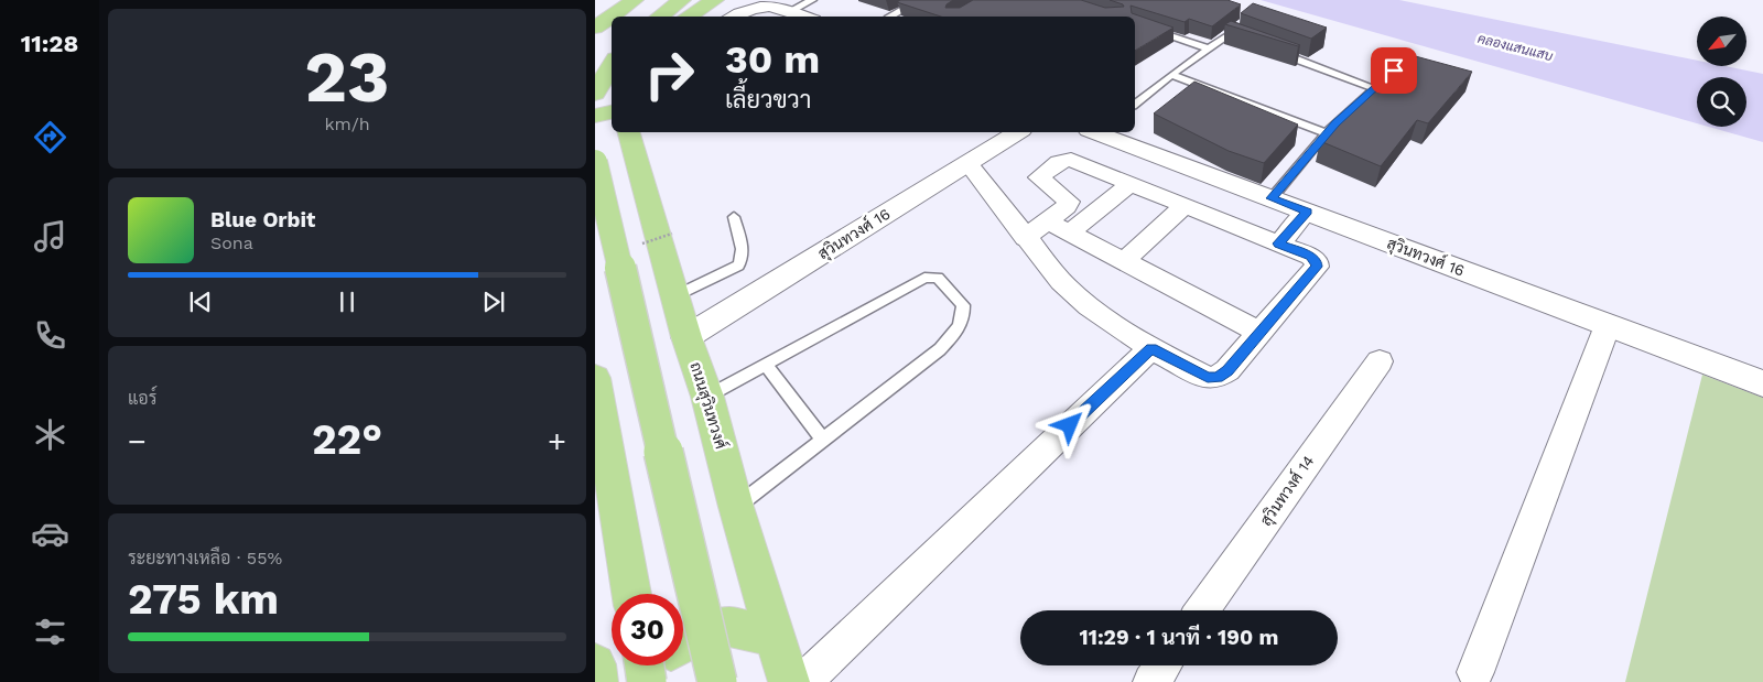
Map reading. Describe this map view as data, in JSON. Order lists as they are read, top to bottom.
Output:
{
  "streets": {
    "highway": ["ถนนสุวินทวงศ์"],
    "street": ["สุวินทวงศ์ 16", "สุวินทวงศ์ 14"]
  },
  "crossings": [
    ["สุวินทวงศ์ 16", "ถนนสุวินทวงศ์"]
  ],
  "water": ["คลองแสนแสบ"],
  "north": "bottom left",
  "page": {
    "tabs": "11:28",
    "tile": [
      ["23", "km/h"],
      "แอร์",
      ["ระยะทางเหลือ · 55%", "275 km"]
    ],
    "turn": ["30 m", "เลี้ยวขวา"],
    "song": ["Blue Orbit", "Sona"],
    "heat": ["−", "22°", "+"],
    "limit": "30",
    "trip": "11:29 · 1 นาที · 190 m"
  }
}
